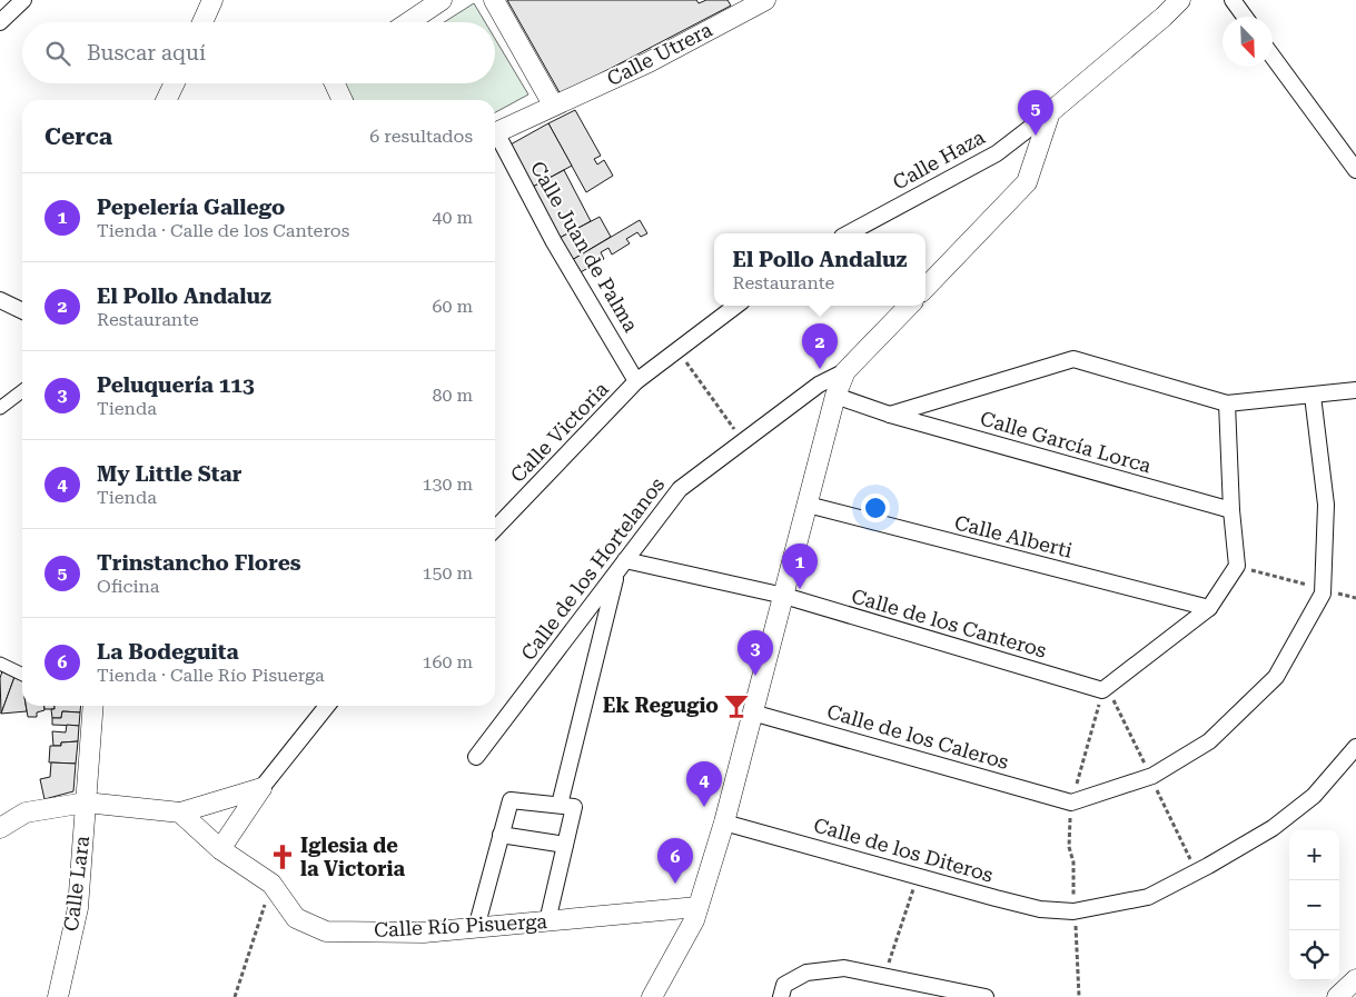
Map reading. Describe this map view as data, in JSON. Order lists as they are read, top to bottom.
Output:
{
  "streets": {
    "street": [
      "Calle Utrera",
      "Calle Haza",
      "Calle Juan de Palma",
      "Calle Victoria",
      "Calle García Lorca",
      "Calle Alberti",
      "Calle de los Hortelanos",
      "Calle de los Canteros",
      "Calle de los Caleros",
      "Calle de los Diteros",
      "Calle Lara",
      "Calle Río Pisuerga"
    ]
  },
  "crossings": [
    ["Calle Juan de Palma", "Calle Victoria"],
    ["Calle de los Hortelanos", "Calle de los Canteros"]
  ],
  "places": {
    "bar": ["Ek Regugio"],
    "church": ["Iglesia de la Victoria"]
  },
  "north": "bottom right",
  "page": {
    "search": "Buscar aquí",
    "pins": [
      "5",
      "2",
      "1",
      "3",
      "4",
      "6"
    ],
    "heading": ["Cerca", "6 resultados"],
    "list": [
      {
        "mark": "1",
        "name": "Pepelería Gallego",
        "note": "Tienda · Calle de los Canteros",
        "value": "40 m"
      },
      {
        "mark": "2",
        "name": "El Pollo Andaluz",
        "note": "Restaurante",
        "value": "60 m"
      },
      {
        "mark": "3",
        "name": "Peluquería 113",
        "note": "Tienda",
        "value": "80 m"
      },
      {
        "mark": "4",
        "name": "My Little Star",
        "note": "Tienda",
        "value": "130 m"
      },
      {
        "mark": "5",
        "name": "Trinstancho Flores",
        "note": "Oficina",
        "value": "150 m"
      },
      {
        "mark": "6",
        "name": "La Bodeguita",
        "note": "Tienda · Calle Río Pisuerga",
        "value": "160 m"
      }
    ],
    "popup": ["El Pollo Andaluz", "Restaurante"],
    "map_buttons": ["+", "−"]
  }
}
